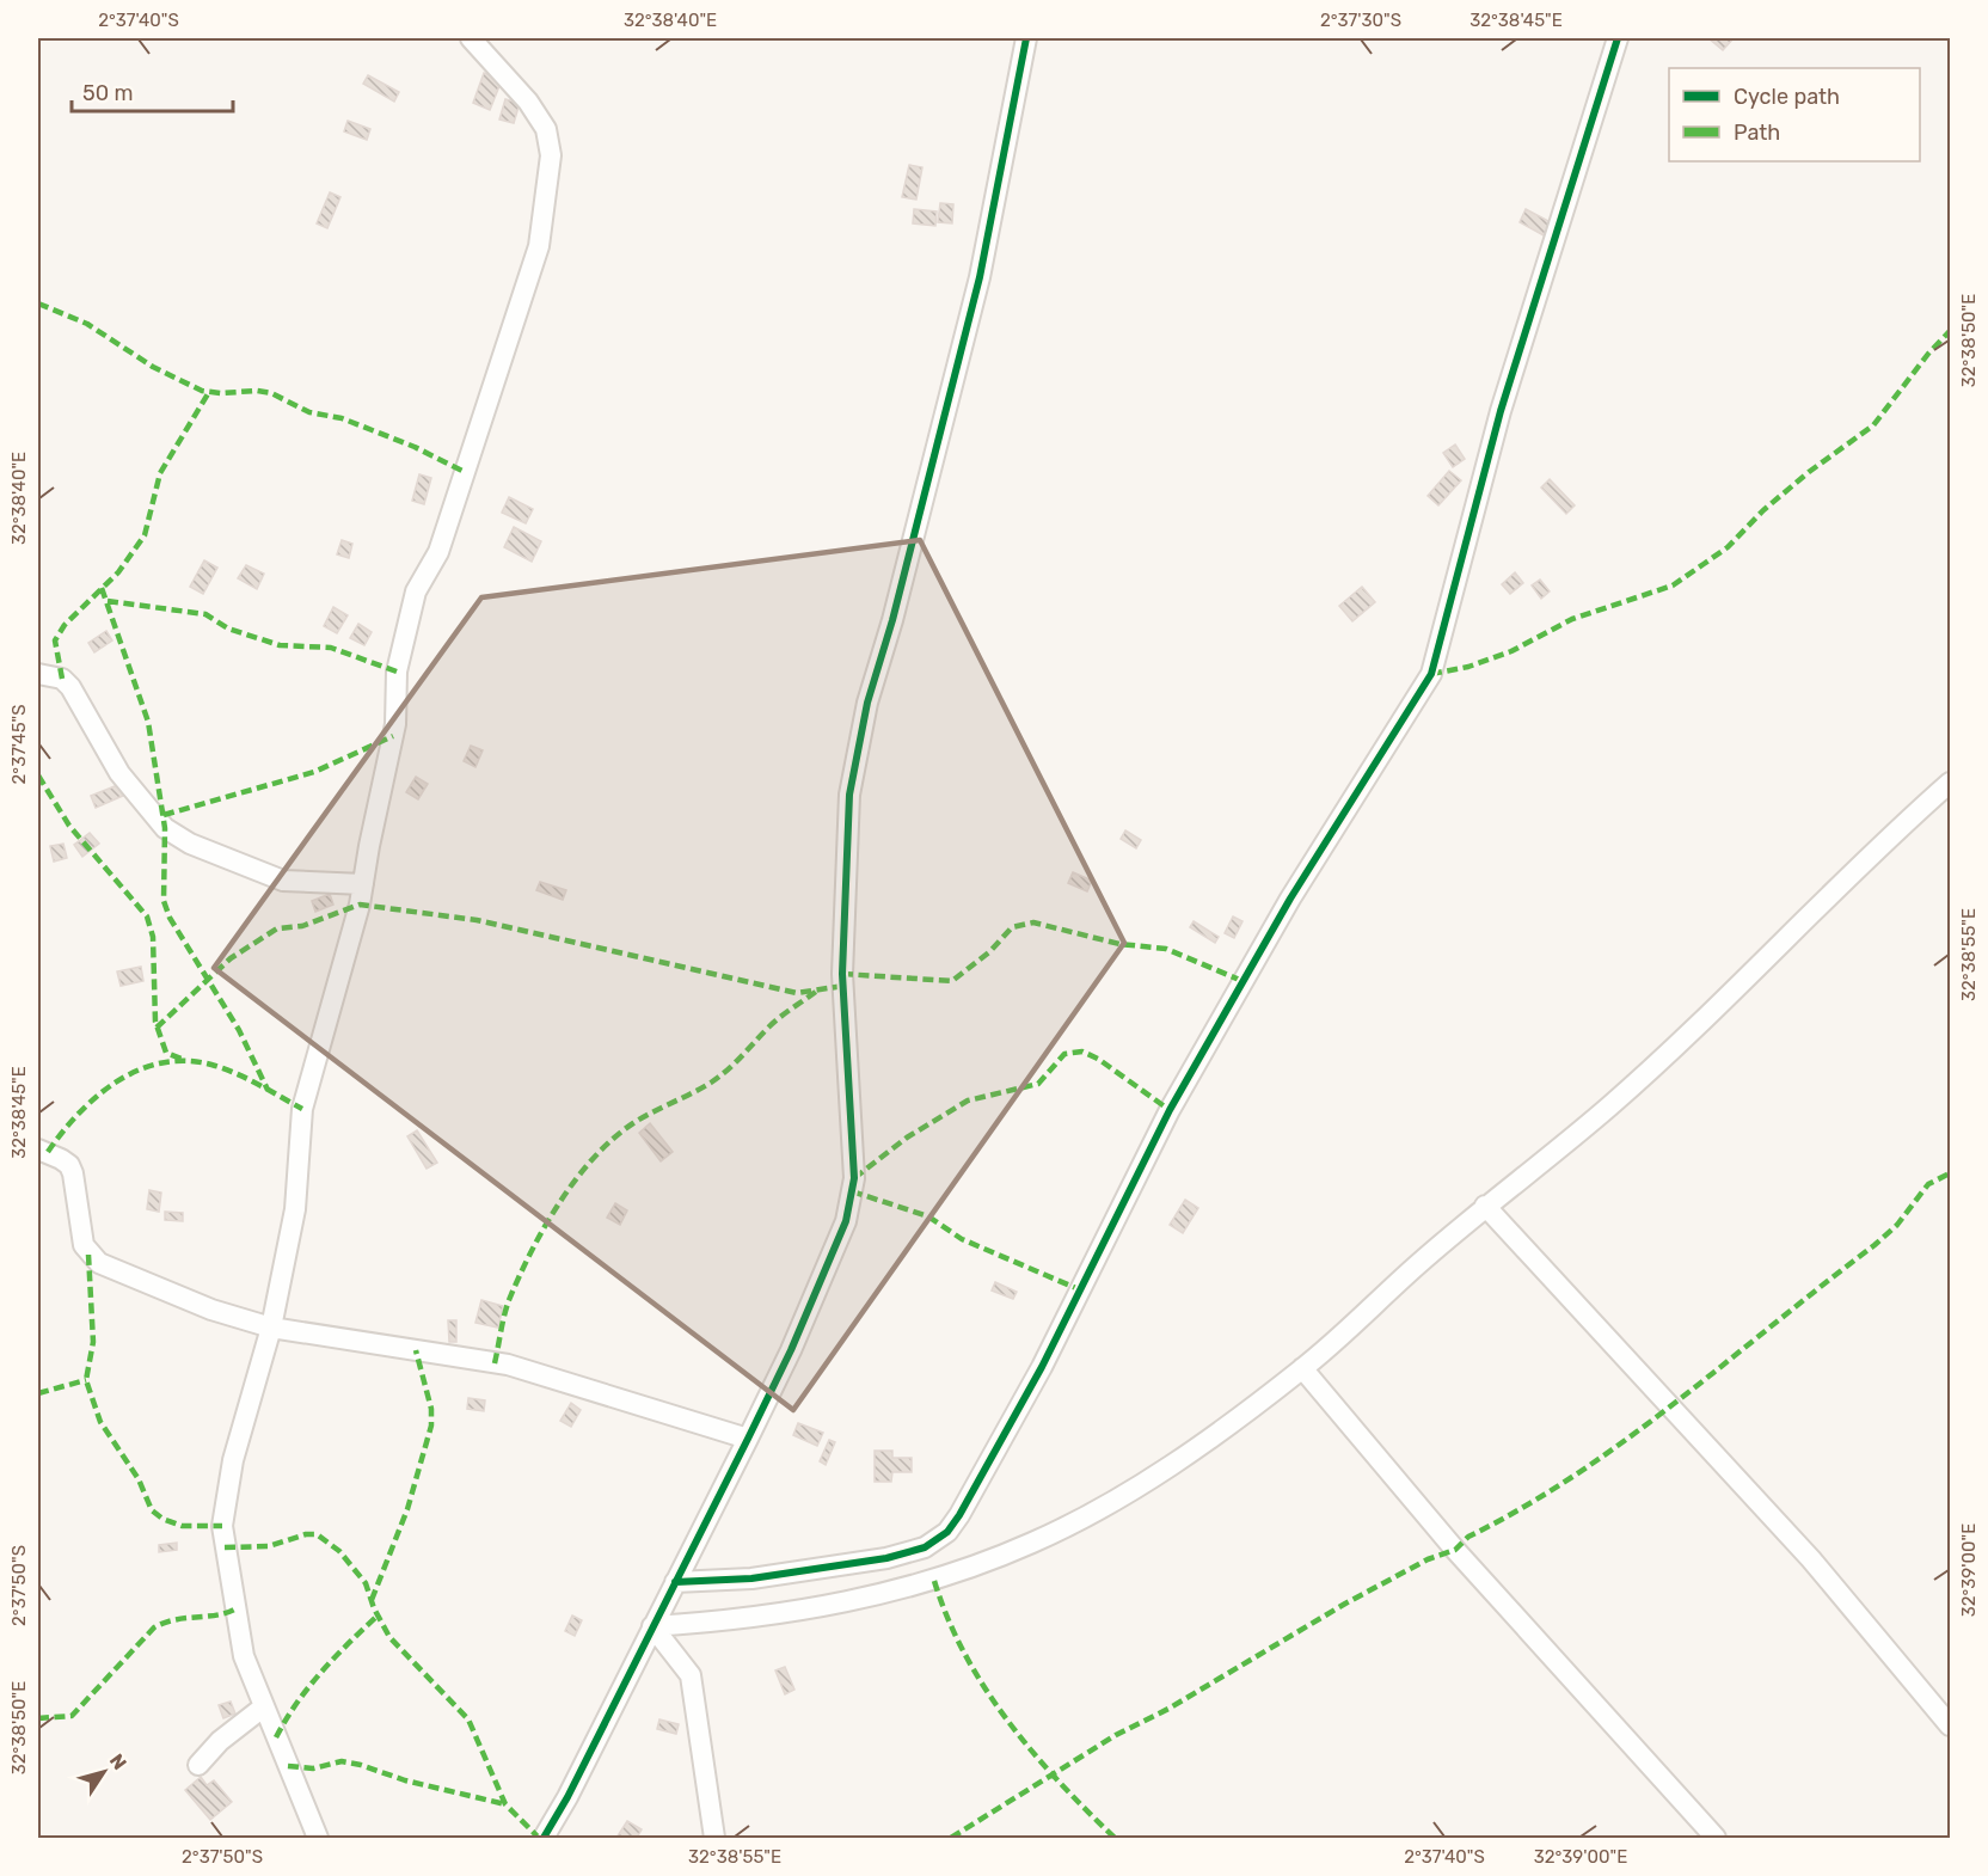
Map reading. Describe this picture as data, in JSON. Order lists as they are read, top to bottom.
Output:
{
  "legend": ["Cycle path", "Path"],
  "scale_bar": "50 m",
  "north": "top right",
  "coordinates": [
    "2°37'40\"S",
    "32°38'40\"E",
    "2°37'30\"S",
    "32°38'45\"E",
    "32°38'50\"E",
    "2°37'45\"S",
    "32°38'55\"E",
    "32°39'00\"E",
    "2°37'50\"S"
  ]
}
